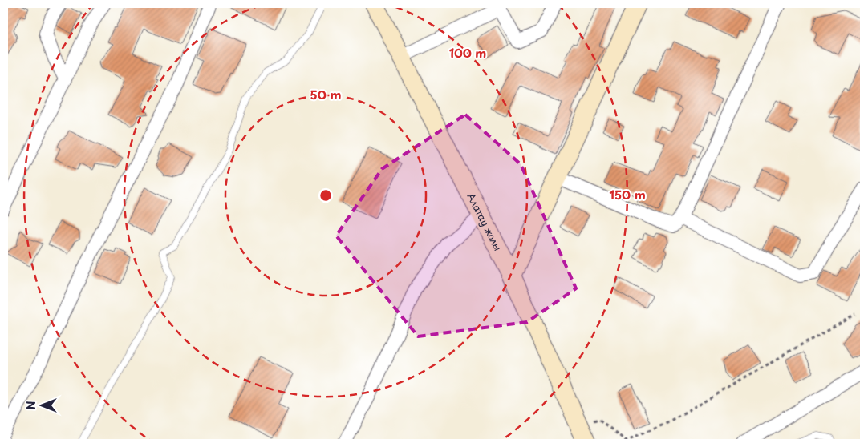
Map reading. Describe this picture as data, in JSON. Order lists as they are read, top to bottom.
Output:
{
  "streets": {
    "main road": ["Алатау жолы"]
  },
  "north": "left",
  "rings": ["100 m", "50 m", "150 m"]
}
